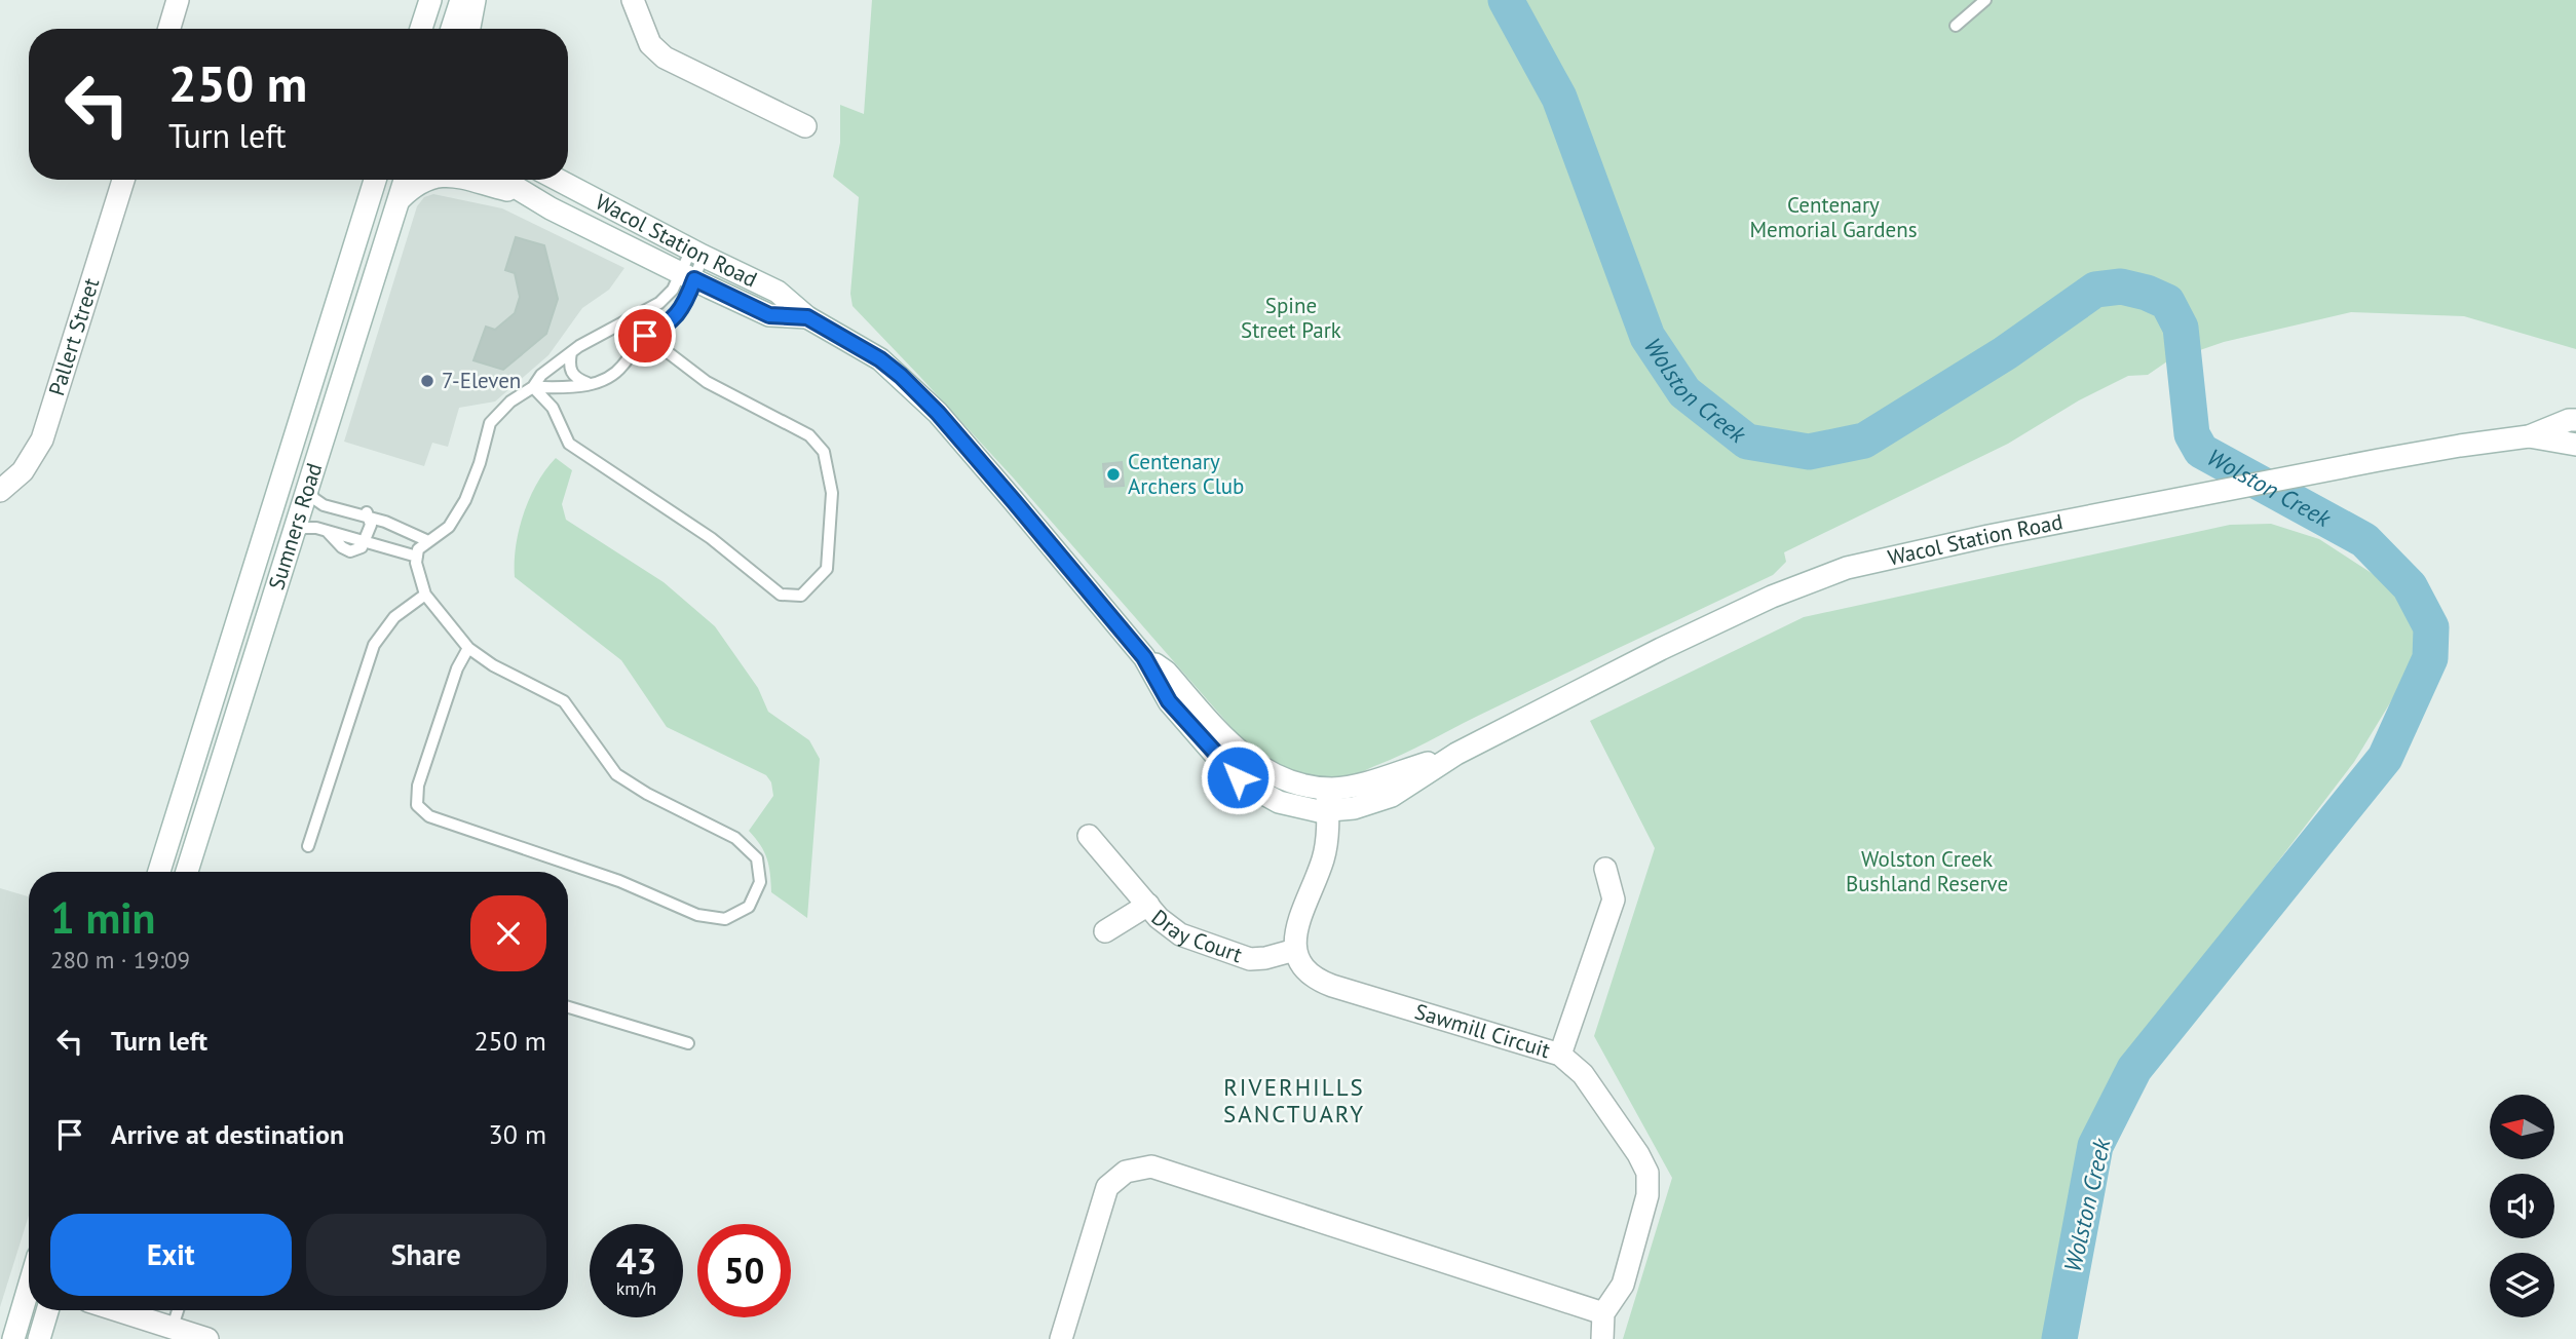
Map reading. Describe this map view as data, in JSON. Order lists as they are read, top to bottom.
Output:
{
  "streets": {
    "street": [
      "Wacol Station Road",
      "Pallert Street",
      "Sumners Road",
      "Dray Court",
      "Sawmill Circuit"
    ]
  },
  "crossings": [
    ["Dray Court", "Sawmill Circuit"]
  ],
  "districts": ["RIVERHILLS SANCTUARY"],
  "water": ["Wolston Creek"],
  "parks": ["Centenary Memorial Gardens", "Spine Street Park", "Wolston Creek Bushland Reserve"],
  "places": ["7-Eleven", "Centenary Archers Club"],
  "north": "left",
  "page": {
    "turn": ["250 m", "Turn left"],
    "heading": ["1 min", "280 m · 19:09"],
    "list": [
      {
        "name": "Turn left",
        "value": "250 m"
      },
      {
        "name": "Arrive at destination",
        "value": "30 m"
      }
    ],
    "buttons": ["Exit", "Share"],
    "speed": "43 km/h",
    "limit": "50"
  }
}
